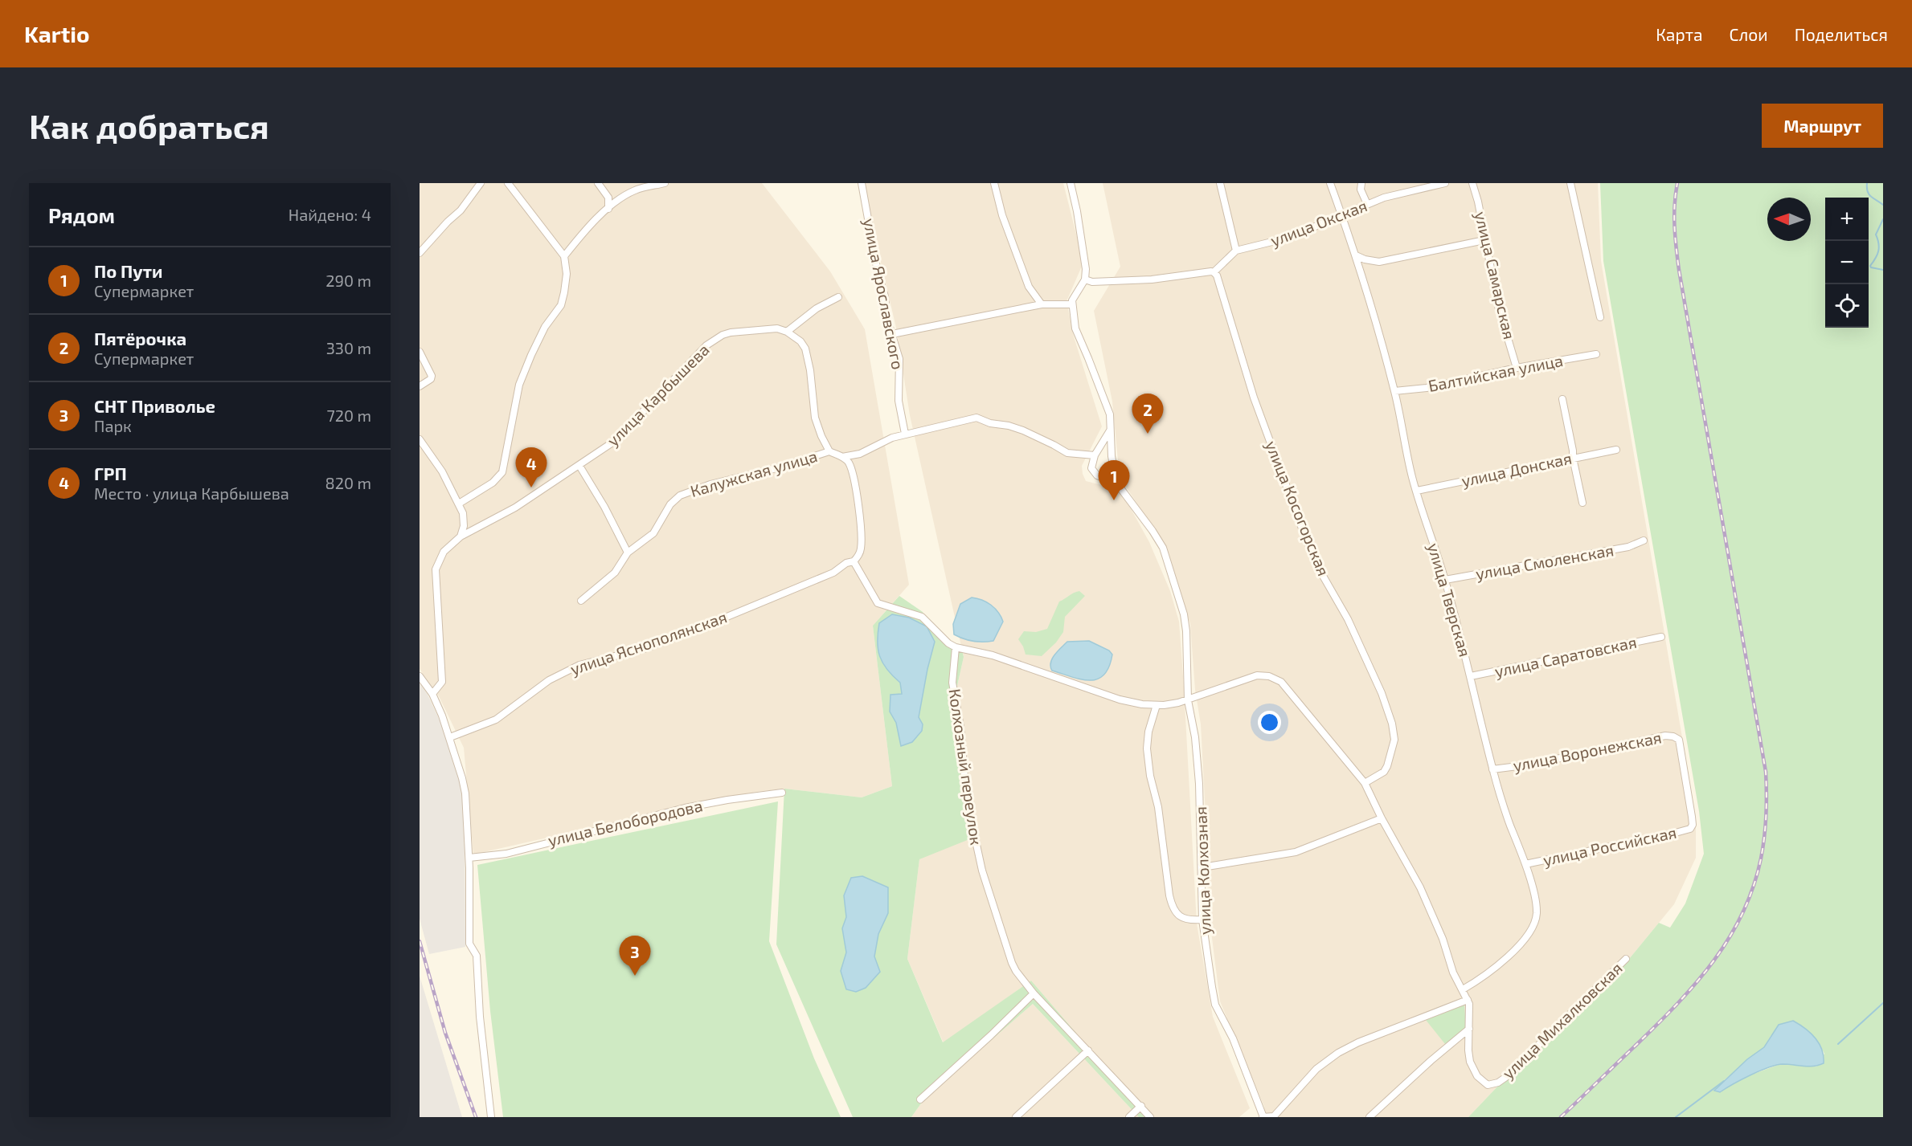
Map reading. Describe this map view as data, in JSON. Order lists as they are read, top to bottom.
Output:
{
  "streets": {
    "street": [
      "улица Окская",
      "улица Самарская",
      "улица Ярославского",
      "Балтийская улица",
      "улица Карбышева",
      "улица Донская",
      "Калужская улица",
      "улица Косогорская",
      "улица Смоленская",
      "улица Тверская",
      "улица Яснополянская",
      "улица Саратовская",
      "улица Воронежская",
      "Колхозный переулок",
      "улица Белобородова",
      "улица Российская",
      "улица Колхозная",
      "улица Михалковская"
    ]
  },
  "crossings": [
    ["улица Окская", "улица Косогорская"],
    ["улица Окская", "улица Тверская"],
    ["улица Самарская", "Балтийская улица"],
    ["Балтийская улица", "улица Тверская"],
    ["улица Донская", "улица Тверская"],
    ["улица Смоленская", "улица Тверская"],
    ["улица Тверская", "улица Саратовская"],
    ["улица Тверская", "улица Воронежская"],
    ["улица Тверская", "улица Российская"],
    ["улица Тверская", "улица Михалковская"],
    ["улица Воронежская", "улица Российская"]
  ],
  "north": "left",
  "page": {
    "header": "Kartio",
    "nav": ["Карта", "Слои", "Поделиться"],
    "buttons": "Маршрут",
    "title": "Как добраться",
    "heading": ["Рядом", "Найдено: 4"],
    "map_buttons": ["+", "−"],
    "list": [
      {
        "mark": "1",
        "name": "По Пути",
        "note": "Супермаркет",
        "value": "290 m"
      },
      {
        "mark": "2",
        "name": "Пятёрочка",
        "note": "Супермаркет",
        "value": "330 m"
      },
      {
        "mark": "3",
        "name": "СНТ Приволье",
        "note": "Парк",
        "value": "720 m"
      },
      {
        "mark": "4",
        "name": "ГРП",
        "note": "Место · улица Карбышева",
        "value": "820 m"
      }
    ],
    "pins": [
      "2",
      "4",
      "1",
      "3"
    ]
  }
}
